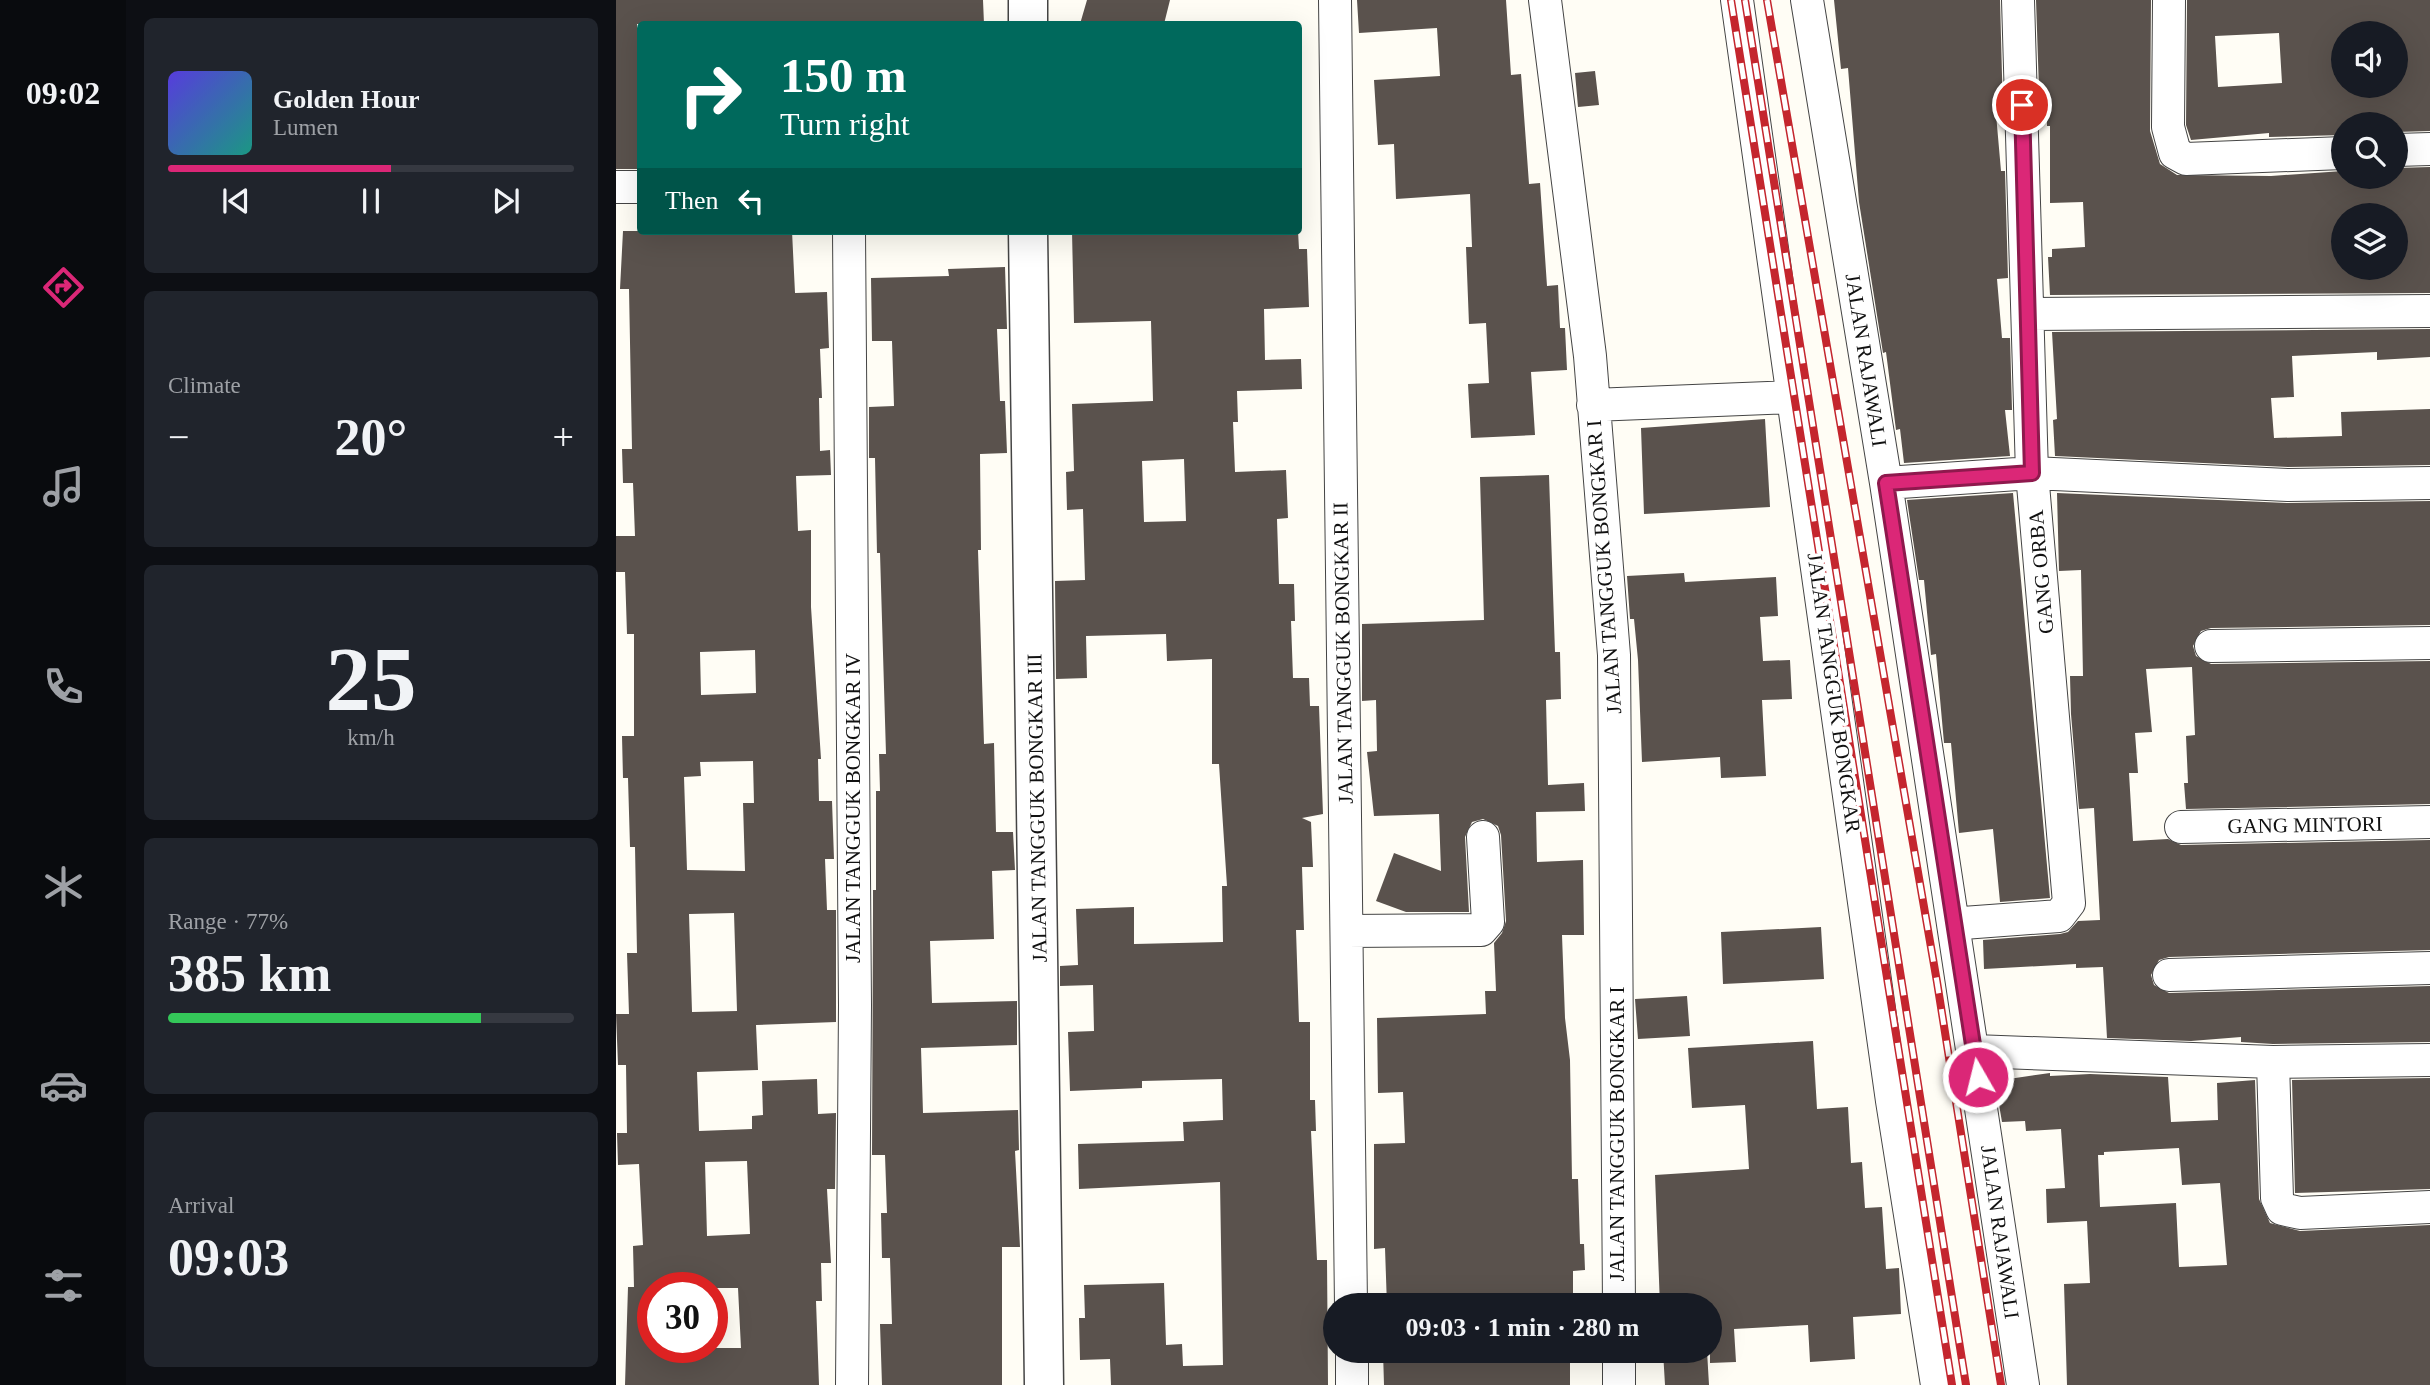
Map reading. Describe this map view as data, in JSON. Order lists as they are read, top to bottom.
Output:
{
  "streets": {
    "street": [
      "JALAN RAJAWALI",
      "JALAN TANGGUK BONGKAR I",
      "GANG ORBA",
      "JALAN TANGGUK BONGKAR II",
      "JALAN TANGGUK BONGKAR",
      "JALAN TANGGUK BONGKAR IV",
      "JALAN TANGGUK BONGKAR III",
      "GANG MINTORI"
    ]
  },
  "page": {
    "tabs": "09:02",
    "turn": ["150 m", "Turn right"],
    "song": ["Golden Hour", "Lumen"],
    "then": "Then",
    "tile": [
      "Climate",
      ["25", "km/h"],
      ["Range · 77%", "385 km"],
      ["Arrival", "09:03"]
    ],
    "heat": ["−", "20°", "+"],
    "limit": "30",
    "trip": "09:03 · 1 min · 280 m"
  }
}
